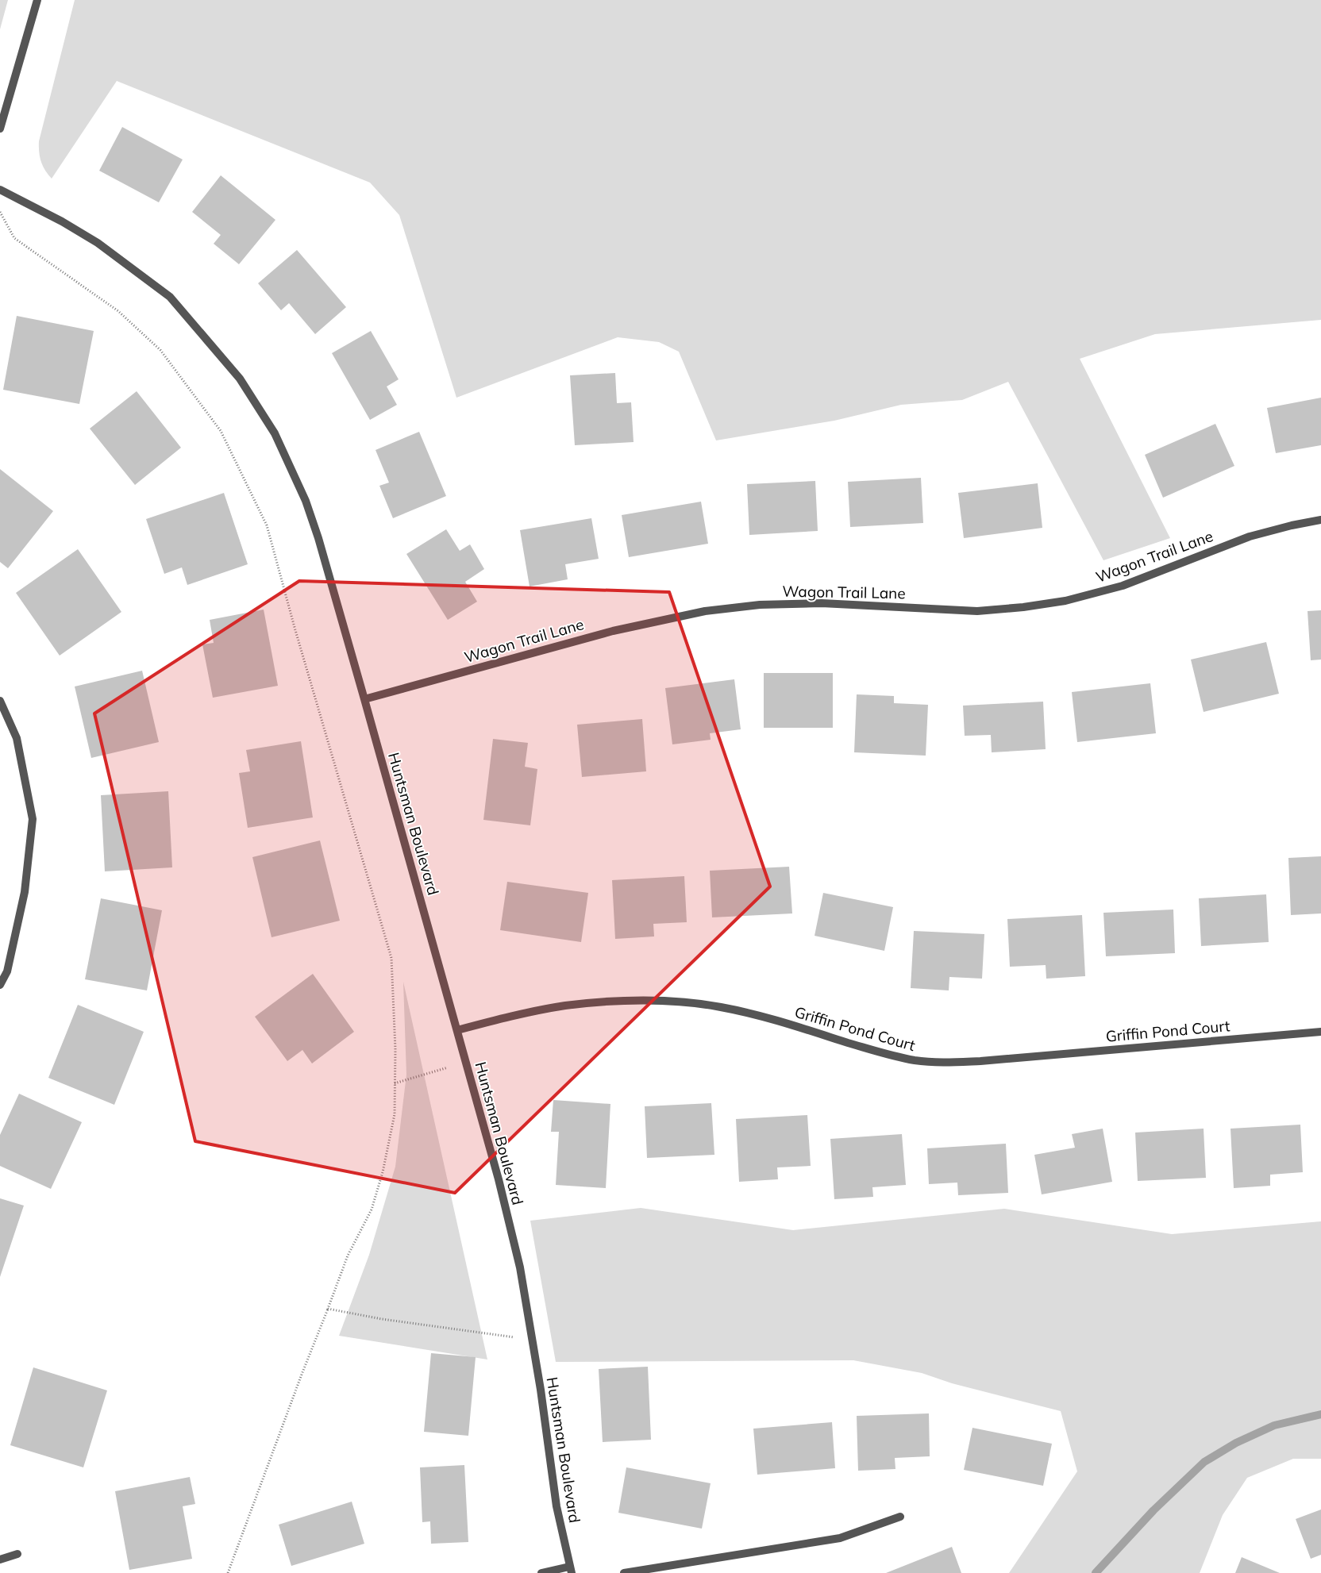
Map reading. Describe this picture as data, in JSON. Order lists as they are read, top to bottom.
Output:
{
  "streets": {
    "street": ["Wagon Trail Lane", "Huntsman Boulevard", "Griffin Pond Court"]
  },
  "crossings": [
    ["Wagon Trail Lane", "Huntsman Boulevard"],
    ["Huntsman Boulevard", "Griffin Pond Court"]
  ]
}
